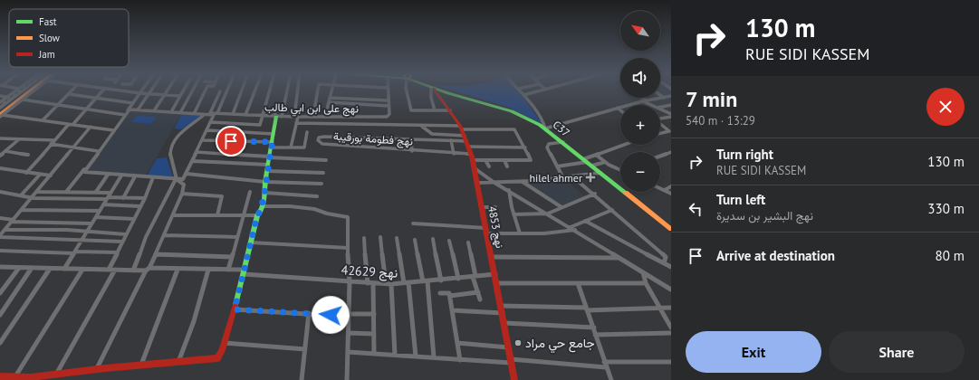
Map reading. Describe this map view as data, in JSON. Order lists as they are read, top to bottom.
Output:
{
  "streets": {
    "main road": ["C37", "نهج 4853"],
    "street": ["نهج على ابن ابي طالب", "نهج فطومة بورقيبة", "نهج 42629"]
  },
  "crossings": [
    ["نهج فطومة بورقيبة", "نهج 4853"],
    ["نهج 4853", "نهج 42629"]
  ],
  "places": {
    "health": ["hilel ahmer"],
    "other": ["جامع حي مراد"]
  },
  "legend": ["Fast", "Slow", "Jam"],
  "north": "top left",
  "page": {
    "turn": ["130 m", "RUE SIDI KASSEM"],
    "map_buttons": ["+", "−"],
    "heading": ["7 min", "540 m · 13:29"],
    "list": [
      {
        "name": "Turn right",
        "note": "RUE SIDI KASSEM",
        "value": "130 m"
      },
      {
        "name": "Turn left",
        "note": "نهج البشير بن سديرة",
        "value": "330 m"
      },
      {
        "name": "Arrive at destination",
        "value": "80 m"
      }
    ],
    "buttons": ["Exit", "Share"]
  }
}
